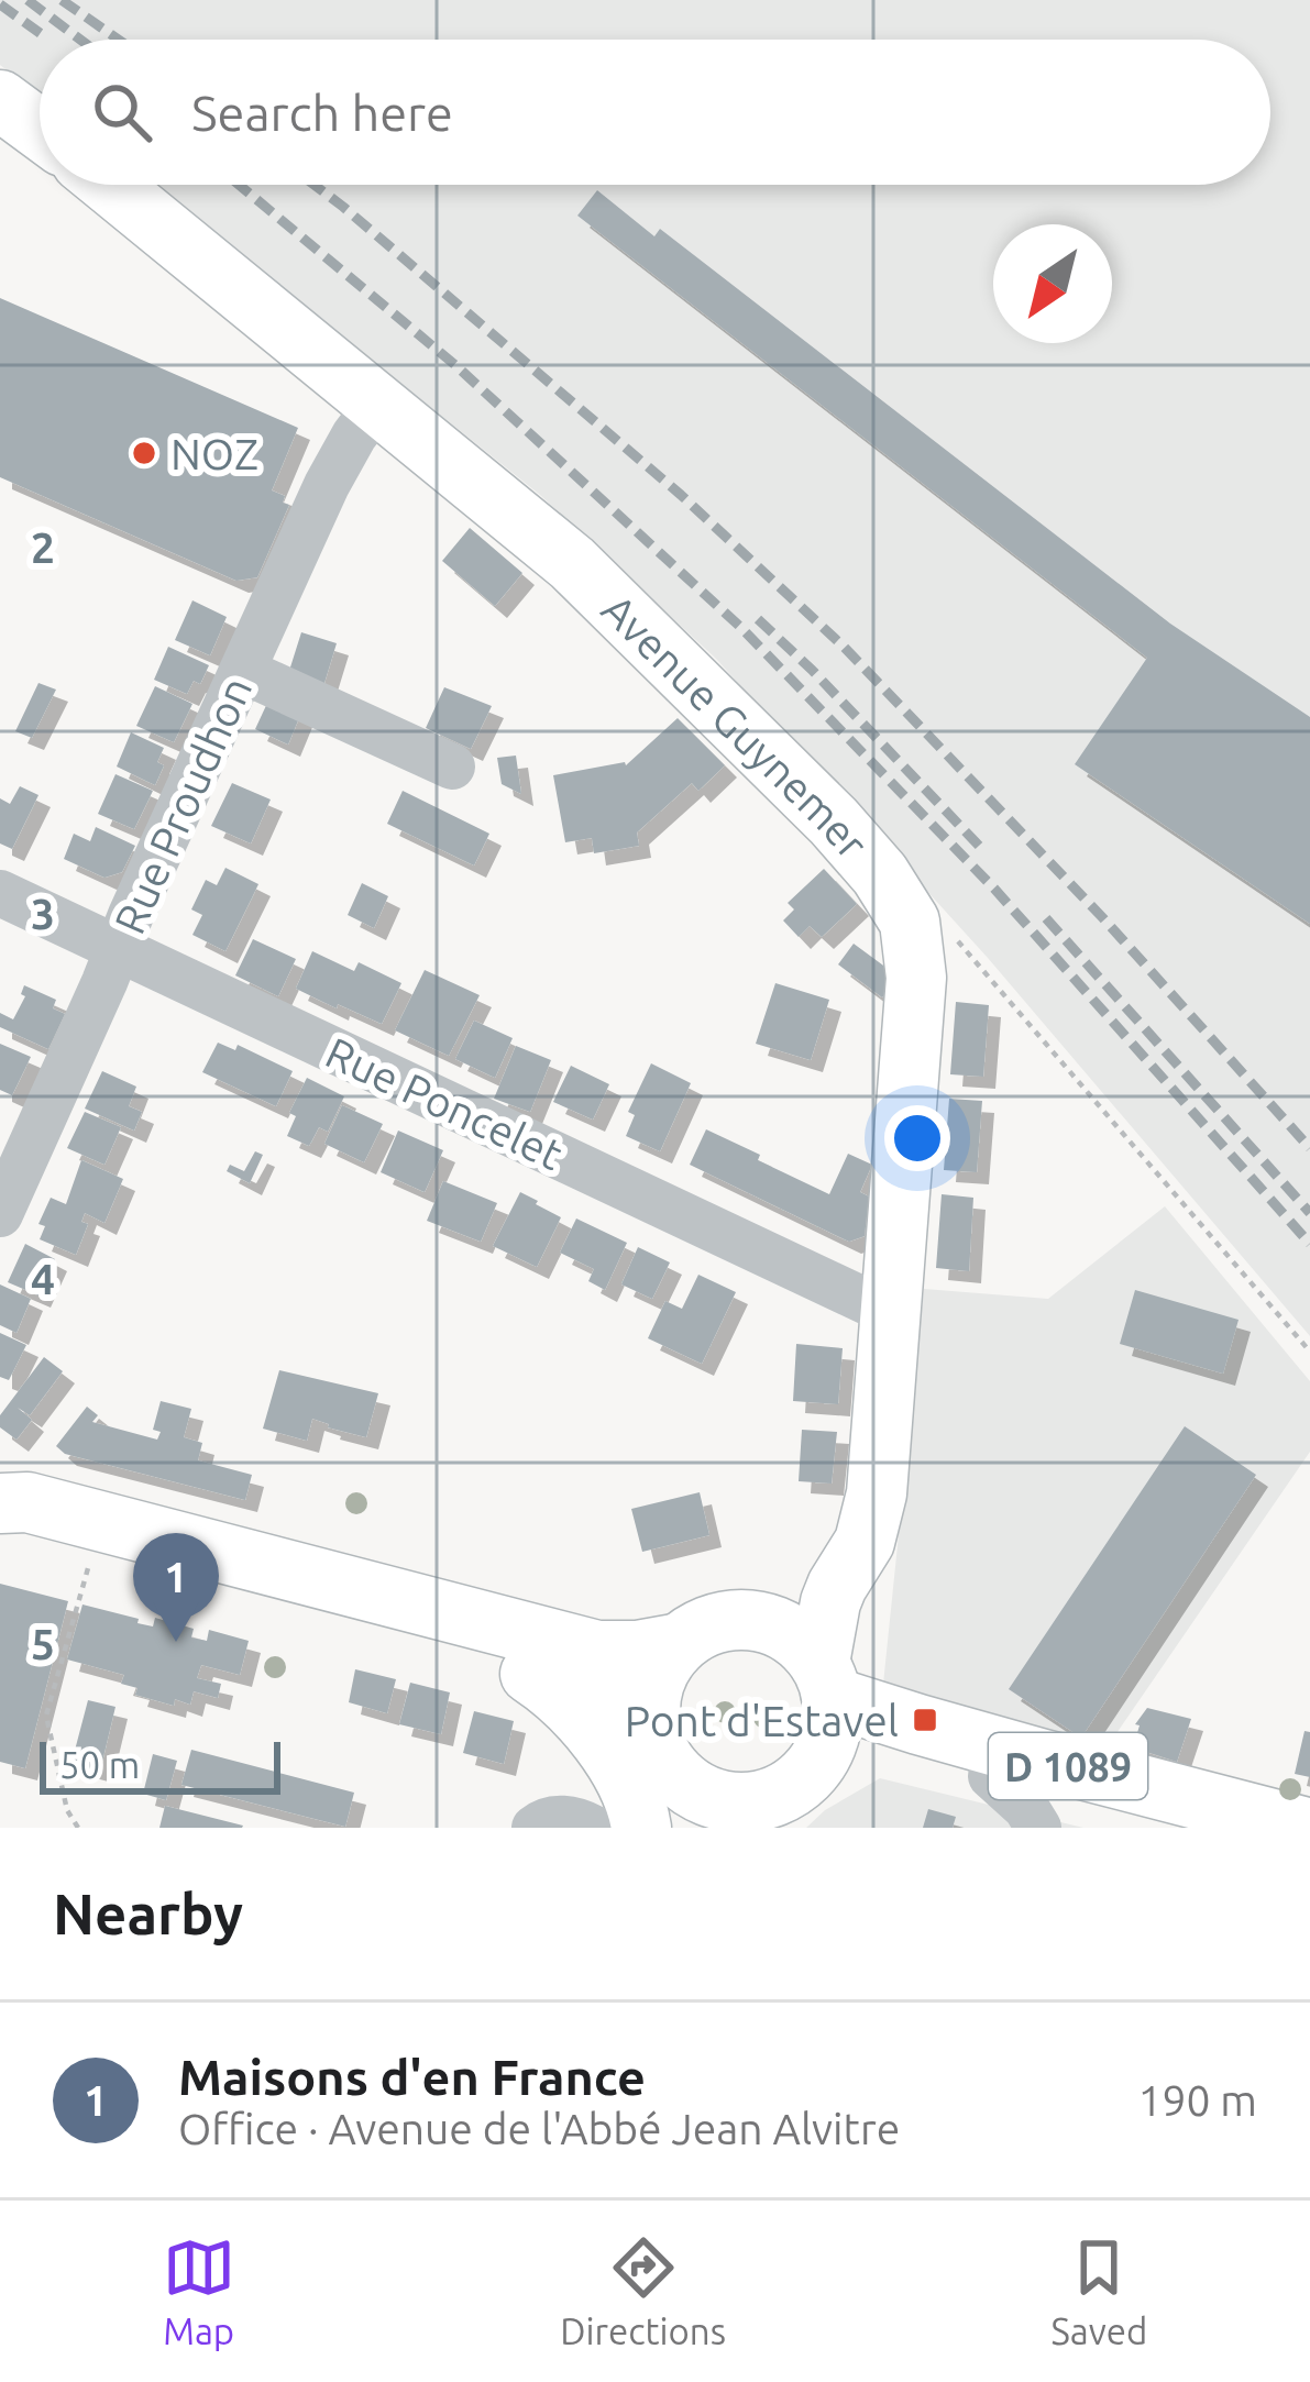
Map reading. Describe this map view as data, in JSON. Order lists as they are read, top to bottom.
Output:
{
  "streets": {
    "main road": ["Avenue Guynemer", "D 1089"],
    "street": ["Rue Proudhon", "Rue Poncelet"]
  },
  "crossings": [
    ["Avenue Guynemer", "Rue Proudhon"],
    ["Avenue Guynemer", "Rue Poncelet"],
    ["Avenue Guynemer", "D 1089"],
    ["Rue Proudhon", "Rue Poncelet"]
  ],
  "places": {
    "other": ["NOZ"],
    "transit": ["Pont d'Estavel"]
  },
  "scale_bar": "50 m",
  "north": "bottom left",
  "page": {
    "search": "Search here",
    "pins": "1",
    "scale": "50 m",
    "heading": "Nearby",
    "list": [
      {
        "mark": "1",
        "name": "Maisons d'en France",
        "note": "Office · Avenue de l'Abbé Jean Alvitre",
        "value": "190 m"
      }
    ],
    "nav": ["Map", "Directions", "Saved"]
  },
  "grid": {
    "rows": [
      "2",
      "3",
      "4",
      "5"
    ]
  }
}
